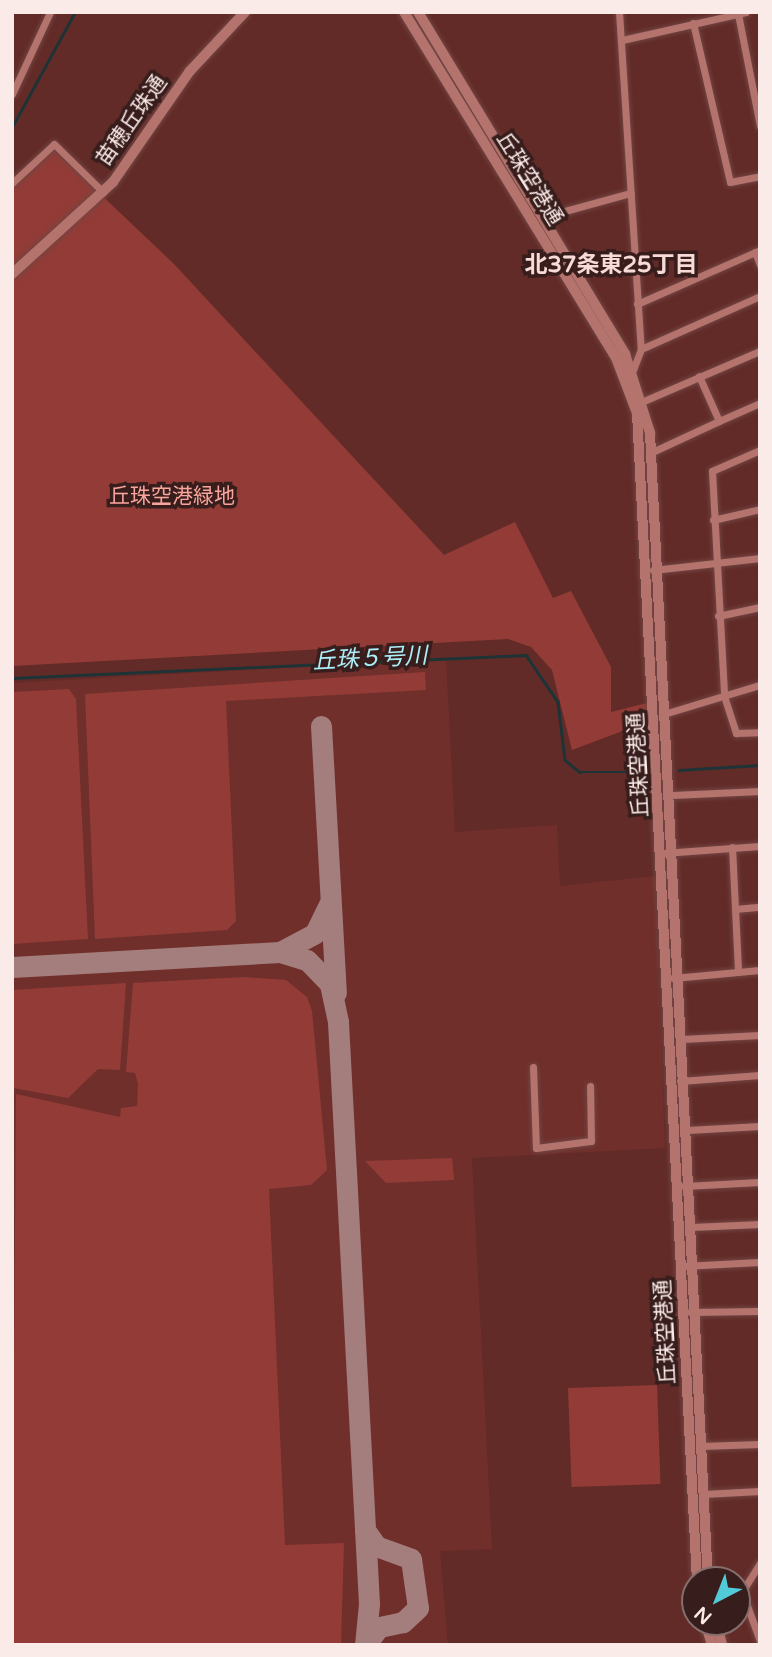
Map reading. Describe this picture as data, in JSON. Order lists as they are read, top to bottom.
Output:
{
  "streets": {
    "main road": ["苗穂丘珠通", "丘珠空港通"]
  },
  "districts": ["北37条東25丁目"],
  "water": ["丘珠５号川"],
  "parks": ["丘珠空港緑地"],
  "north": "bottom left"
}
